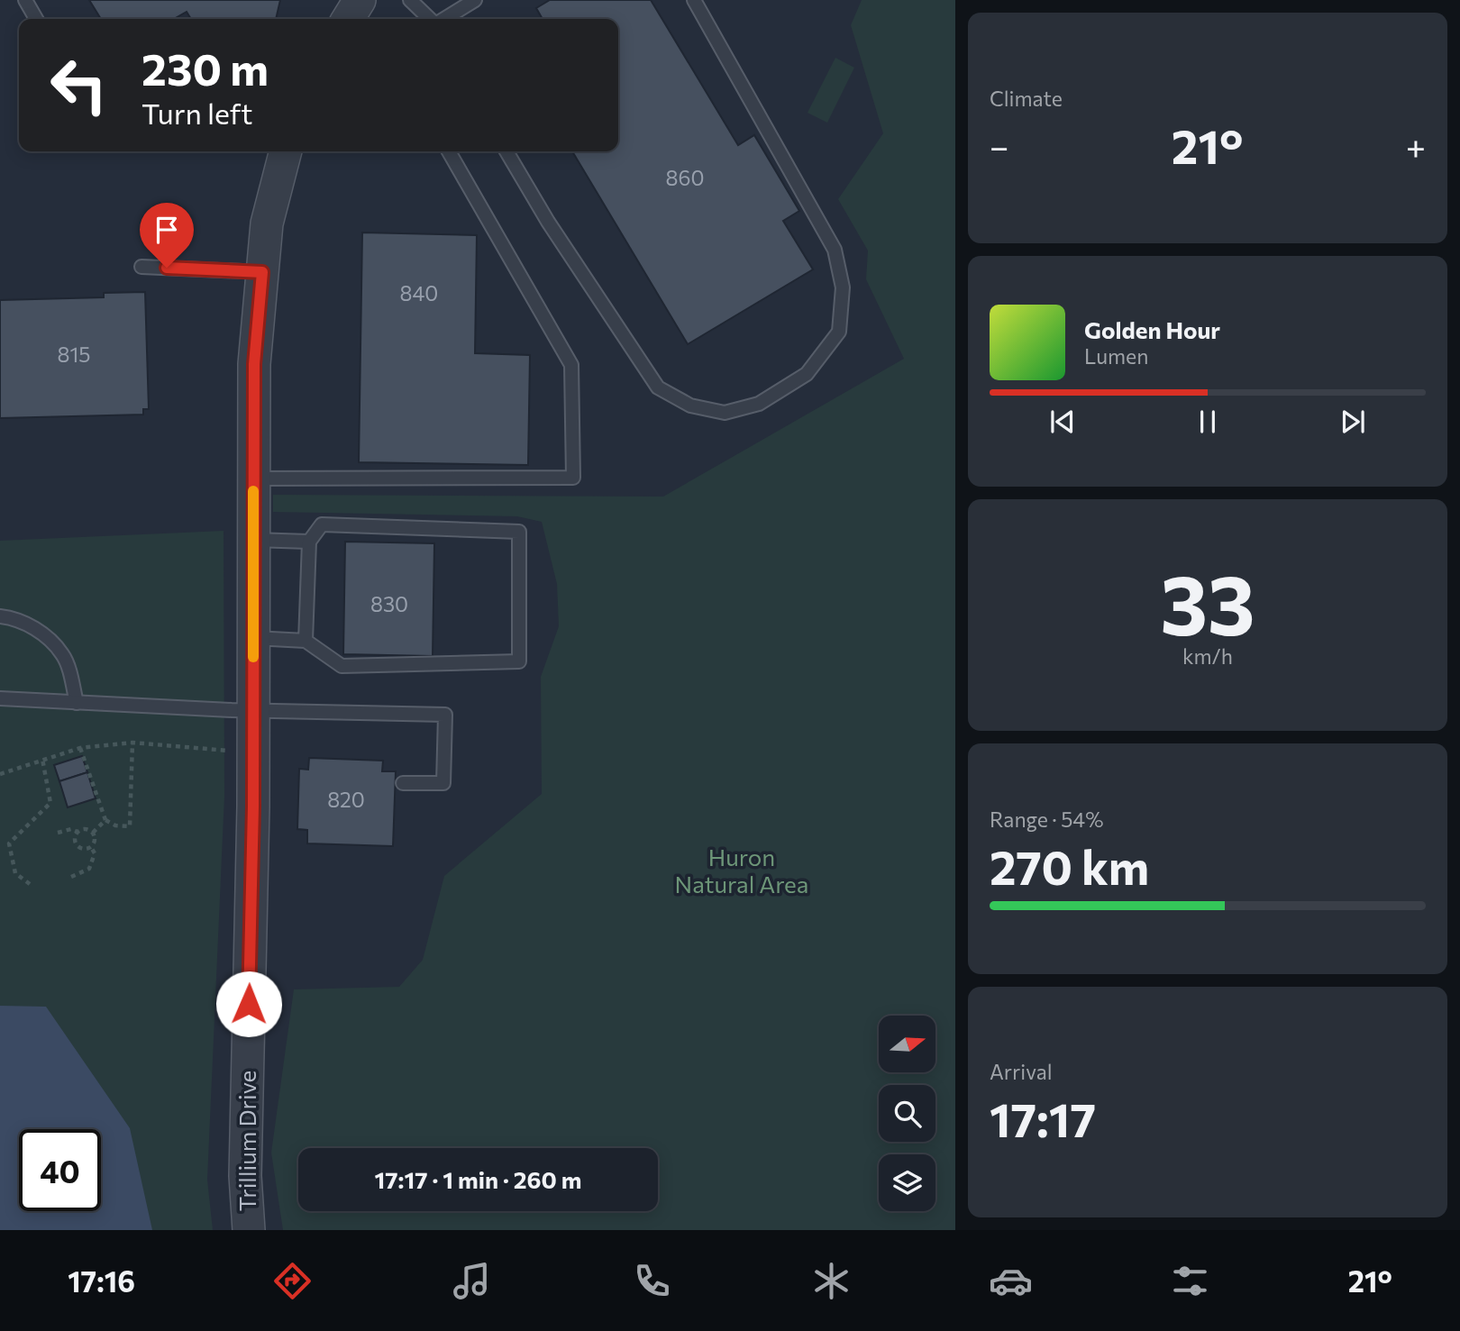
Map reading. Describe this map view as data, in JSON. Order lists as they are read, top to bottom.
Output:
{
  "streets": {
    "street": ["Trillium Drive"]
  },
  "parks": ["Huron Natural Area"],
  "house_numbers": [
    "860",
    "840",
    "815",
    "830",
    "820"
  ],
  "north": "right",
  "page": {
    "tile": [
      "Climate",
      ["33", "km/h"],
      ["Range · 54%", "270 km"],
      ["Arrival", "17:17"]
    ],
    "turn": ["230 m", "Turn left"],
    "heat": ["−", "21°", "+"],
    "song": ["Golden Hour", "Lumen"],
    "limit": "40",
    "trip": "17:17 · 1 min · 260 m",
    "tabs": ["17:16", "21°"]
  }
}
